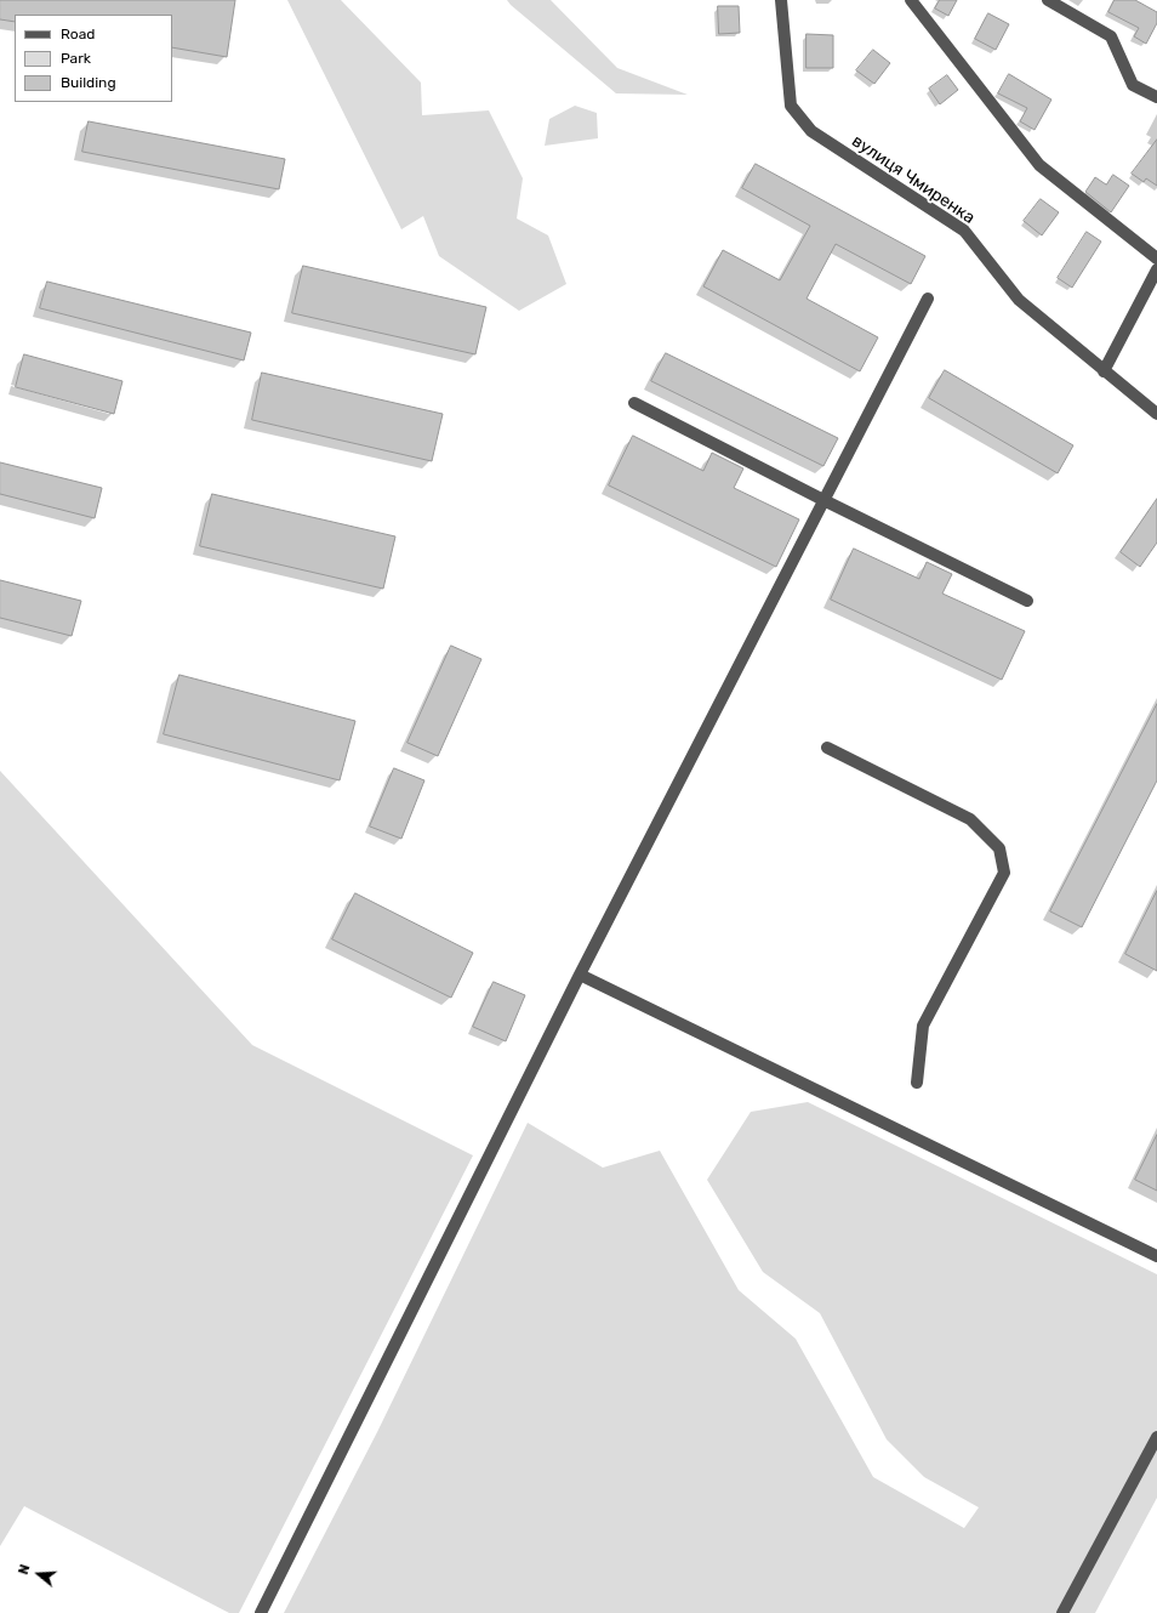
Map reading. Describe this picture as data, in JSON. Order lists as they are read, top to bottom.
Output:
{
  "streets": {
    "street": ["вулиця Чмиренка"]
  },
  "legend": ["Road", "Park", "Building"],
  "north": "left"
}
